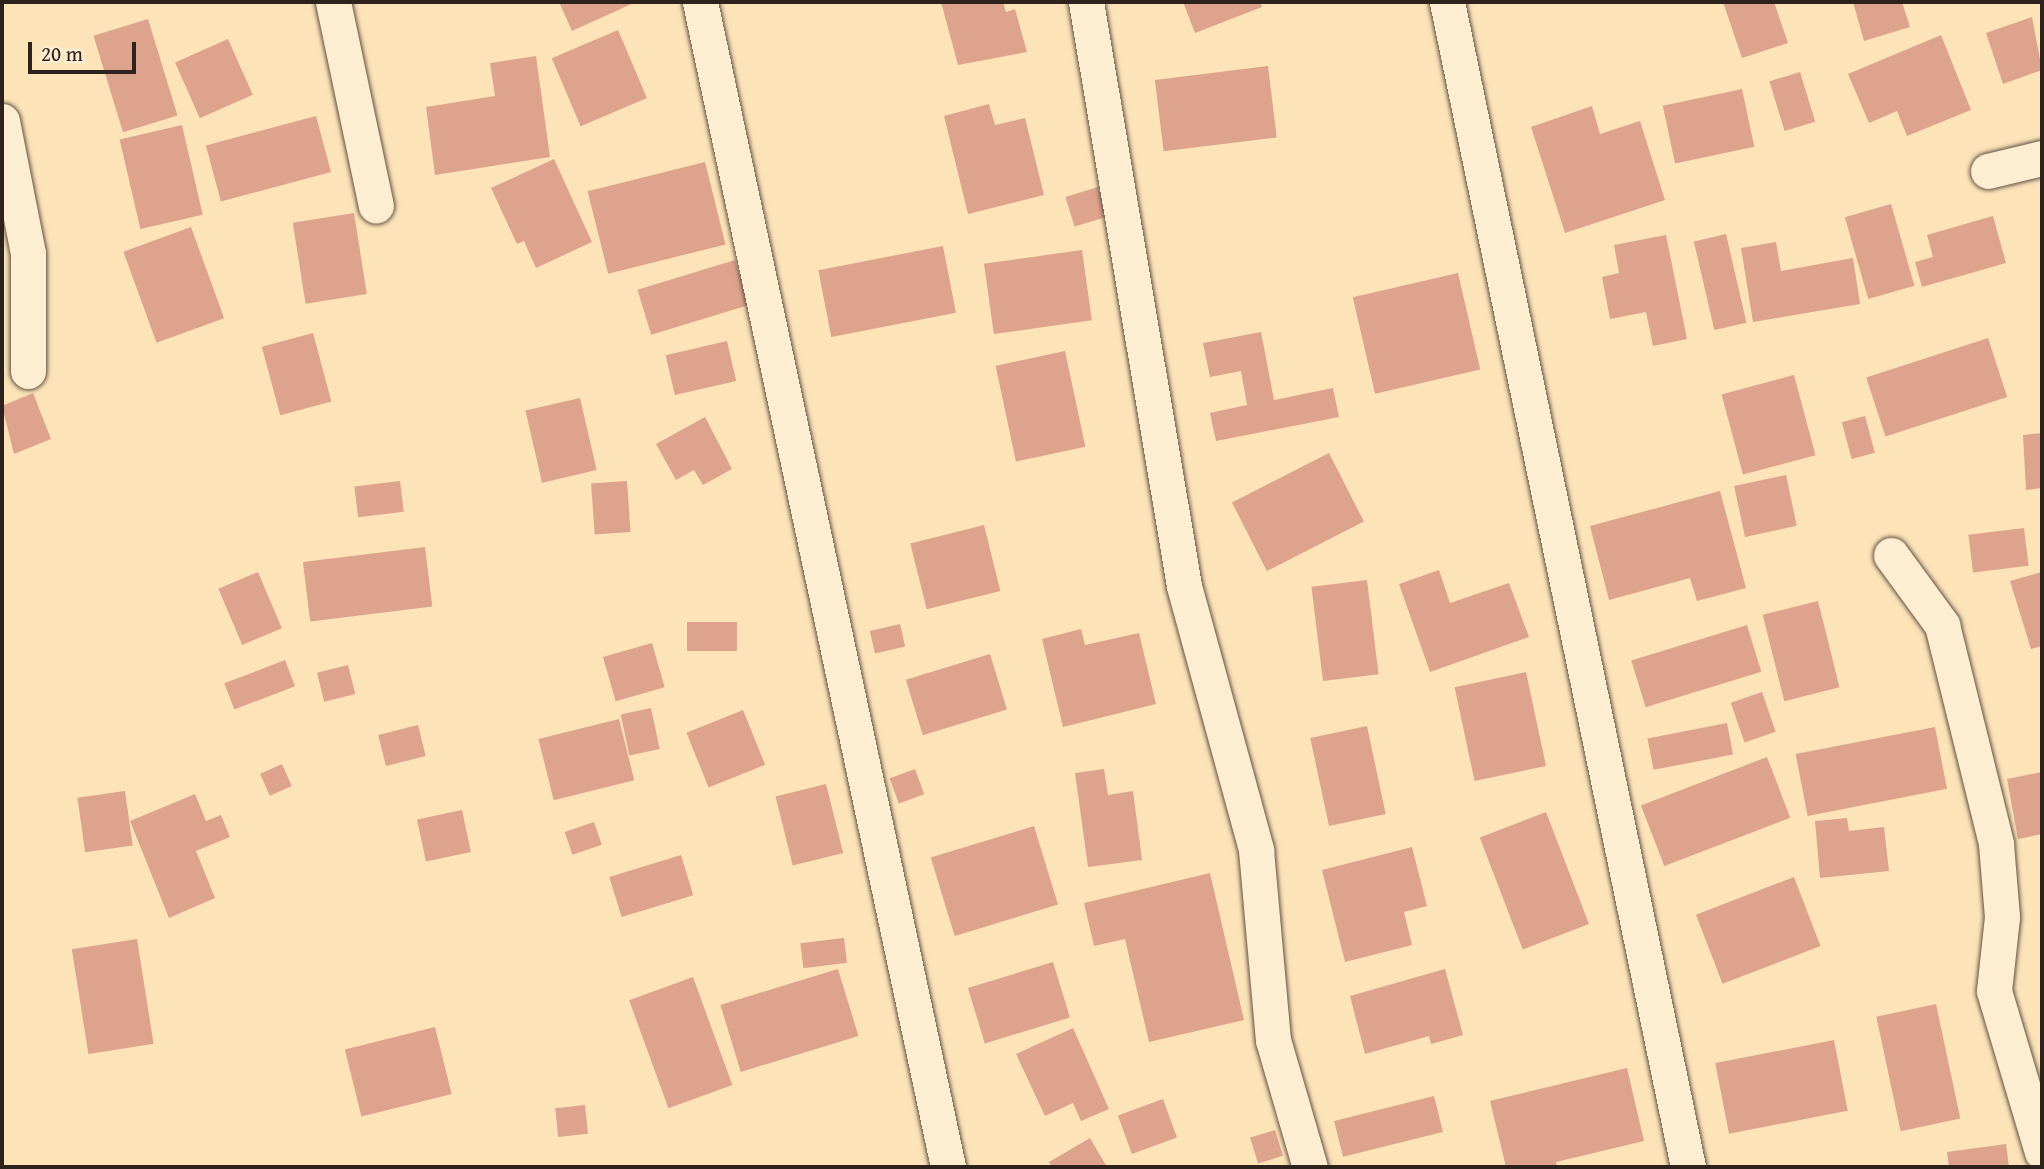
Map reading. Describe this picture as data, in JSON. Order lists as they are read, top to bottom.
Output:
{
  "scale_bar": "20 m"
}
